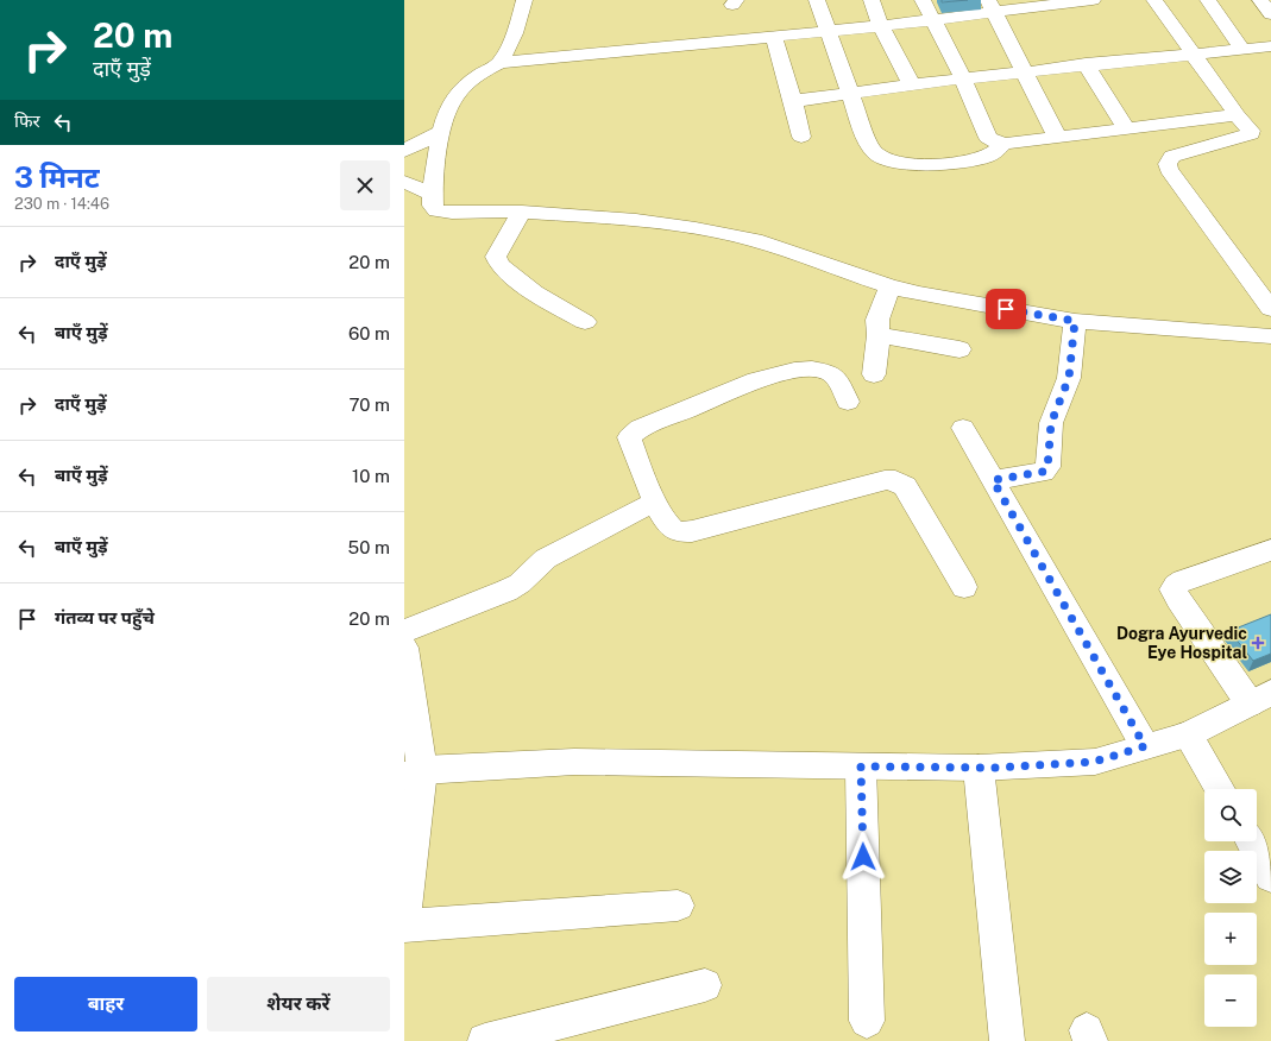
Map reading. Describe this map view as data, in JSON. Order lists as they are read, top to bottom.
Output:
{
  "places": {
    "health": ["Dogra Ayurvedic Eye Hospital"]
  },
  "page": {
    "turn": ["20 m", "दाएँ मुड़ें"],
    "then": "फिर",
    "heading": ["3 मिनट", "230 m · 14:46"],
    "list": [
      {
        "name": "दाएँ मुड़ें",
        "value": "20 m"
      },
      {
        "name": "बाएँ मुड़ें",
        "value": "60 m"
      },
      {
        "name": "दाएँ मुड़ें",
        "value": "70 m"
      },
      {
        "name": "बाएँ मुड़ें",
        "value": "10 m"
      },
      {
        "name": "बाएँ मुड़ें",
        "value": "50 m"
      },
      {
        "name": "गंतव्य पर पहुँचे",
        "value": "20 m"
      }
    ],
    "map_buttons": ["+", "−"],
    "buttons": ["बाहर", "शेयर करें"]
  }
}
